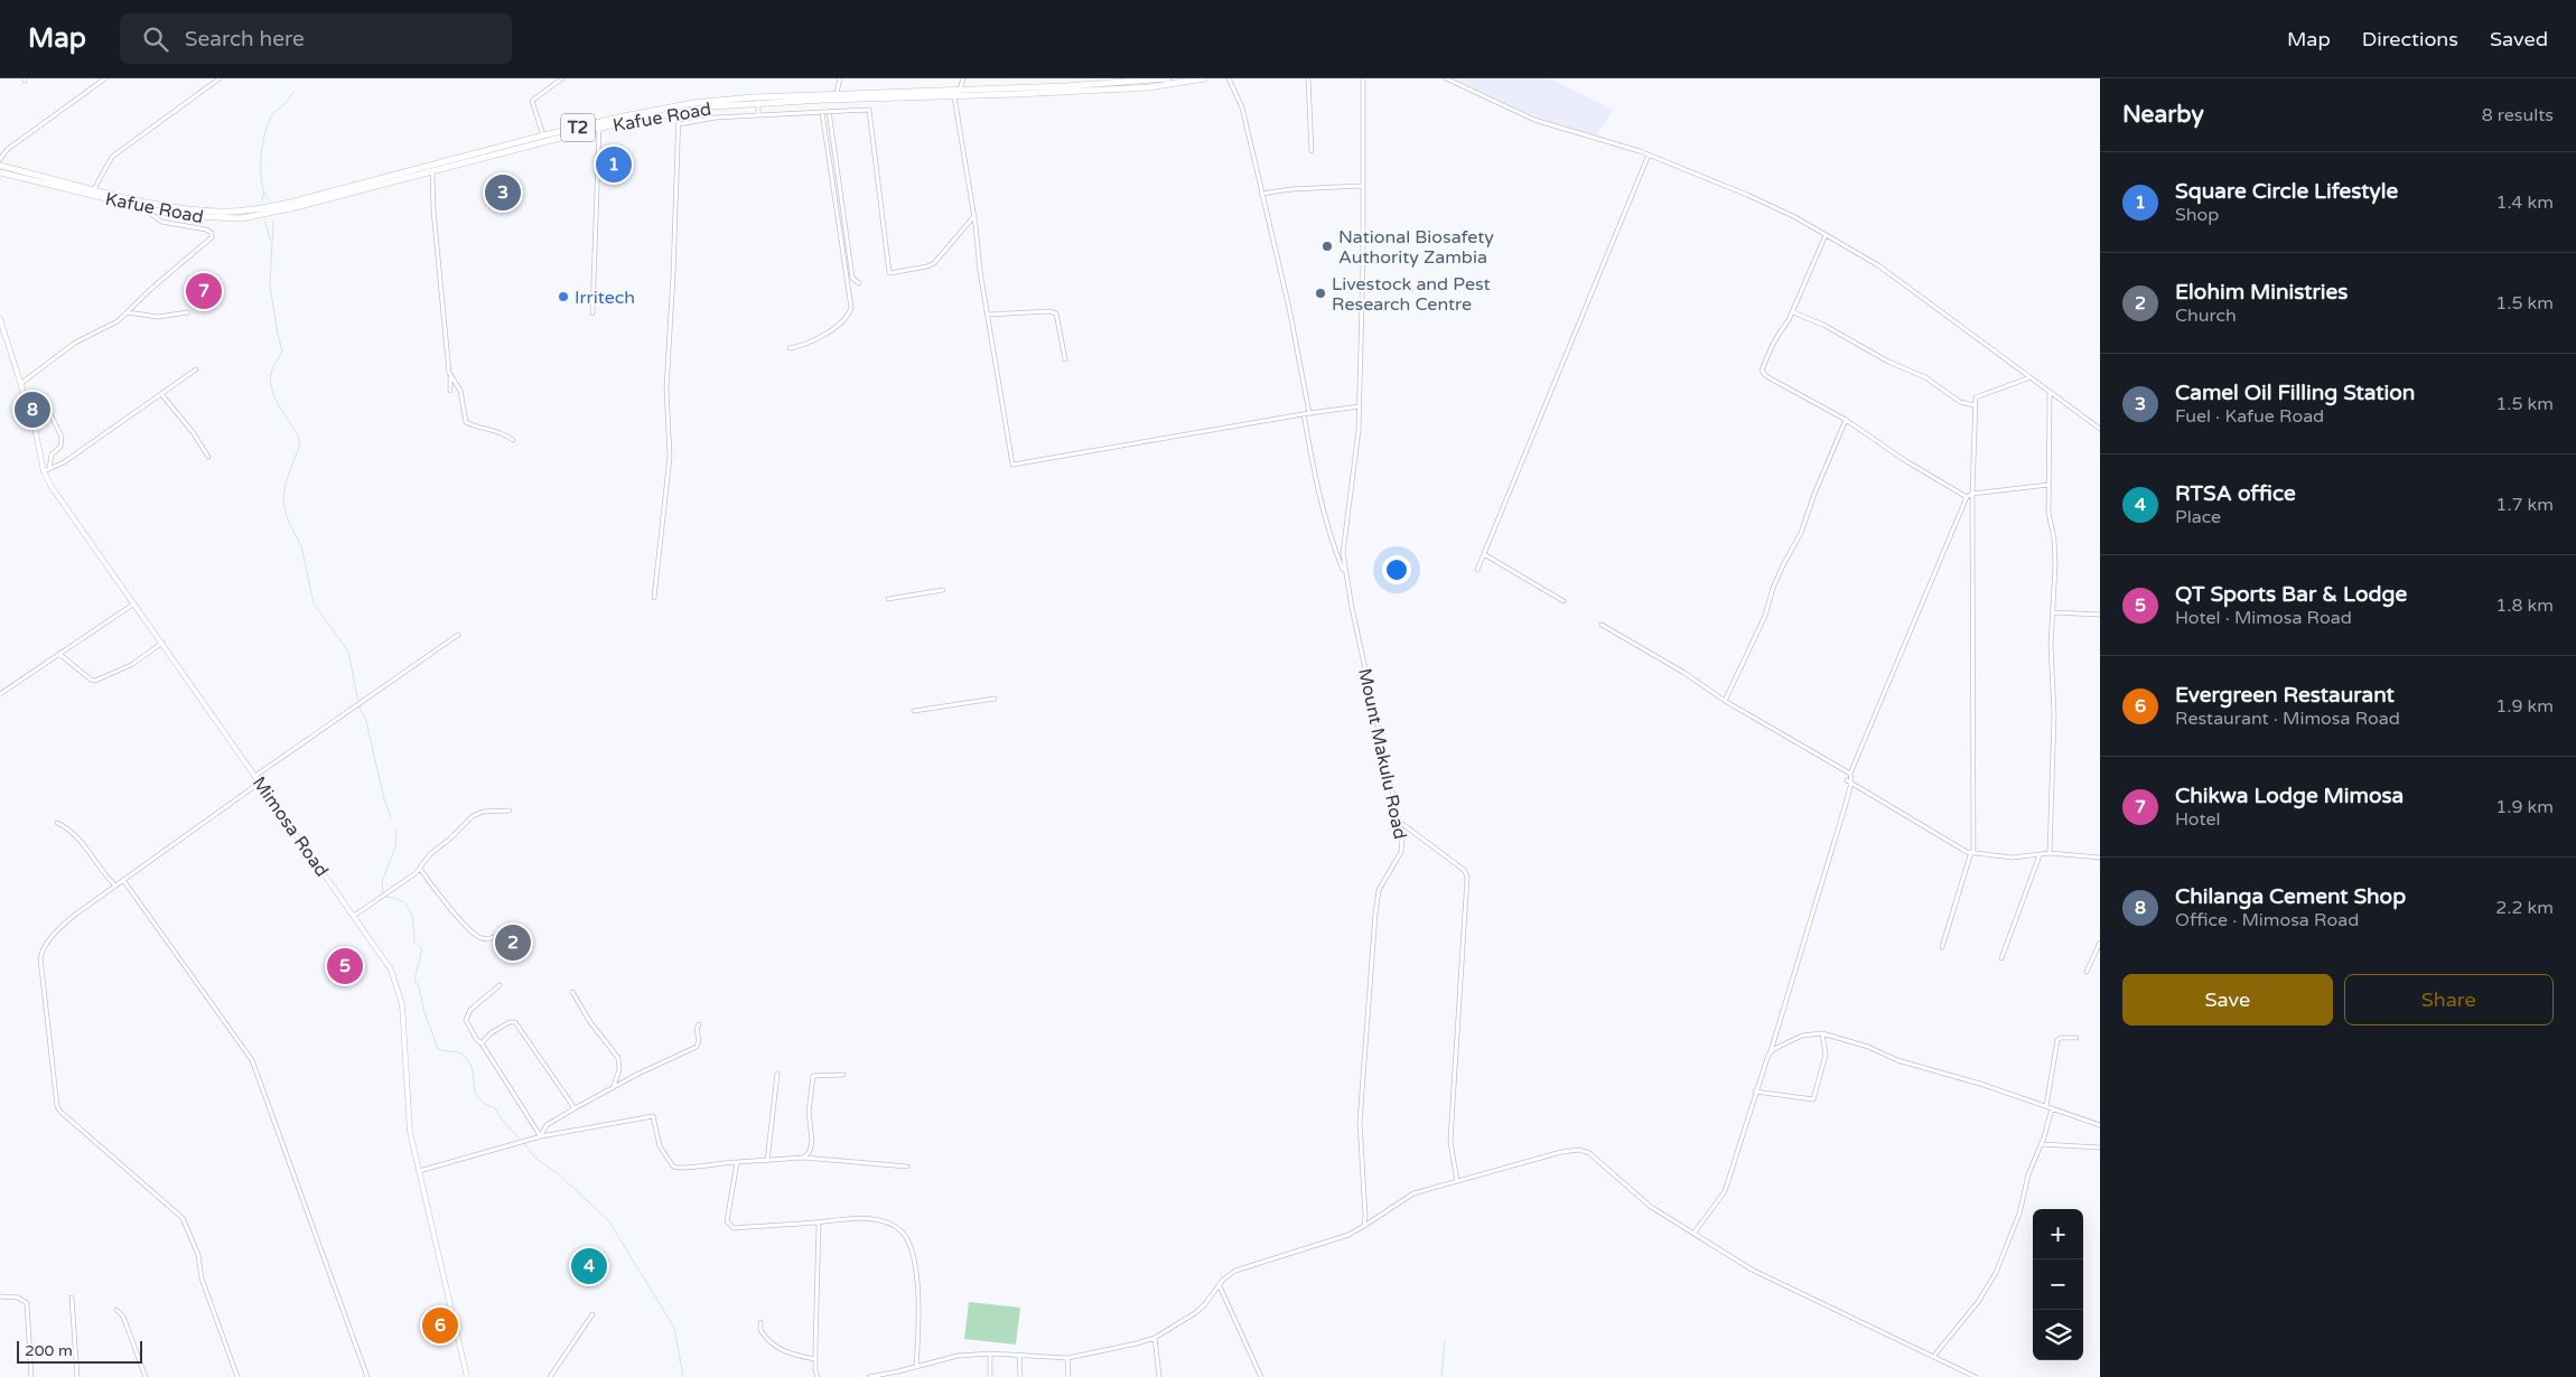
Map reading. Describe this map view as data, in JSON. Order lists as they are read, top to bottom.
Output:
{
  "streets": {
    "highway": ["Kafue Road", "T2"],
    "street": ["Mount Makulu Road", "Mimosa Road"]
  },
  "places": ["National Biosafety Authority Zambia", "Livestock and Pest Research Centre", "Irritech"],
  "scale_bar": "200 m",
  "page": {
    "header": "Map",
    "search": "Search here",
    "nav": ["Map", "Directions", "Saved"],
    "heading": ["Nearby", "8 results"],
    "pins": [
      "1",
      "3",
      "7",
      "8",
      "2",
      "5",
      "4",
      "6"
    ],
    "list": [
      {
        "mark": "1",
        "name": "Square Circle Lifestyle",
        "note": "Shop",
        "value": "1.4 km"
      },
      {
        "mark": "2",
        "name": "Elohim Ministries",
        "note": "Church",
        "value": "1.5 km"
      },
      {
        "mark": "3",
        "name": "Camel Oil Filling Station",
        "note": "Fuel · Kafue Road",
        "value": "1.5 km"
      },
      {
        "mark": "4",
        "name": "RTSA office",
        "note": "Place",
        "value": "1.7 km"
      },
      {
        "mark": "5",
        "name": "QT Sports Bar & Lodge",
        "note": "Hotel · Mimosa Road",
        "value": "1.8 km"
      },
      {
        "mark": "6",
        "name": "Evergreen Restaurant",
        "note": "Restaurant · Mimosa Road",
        "value": "1.9 km"
      },
      {
        "mark": "7",
        "name": "Chikwa Lodge Mimosa",
        "note": "Hotel",
        "value": "1.9 km"
      },
      {
        "mark": "8",
        "name": "Chilanga Cement Shop",
        "note": "Office · Mimosa Road",
        "value": "2.2 km"
      }
    ],
    "buttons": ["Save", "Share"],
    "map_buttons": ["+", "−"],
    "scale": "200 m"
  }
}
